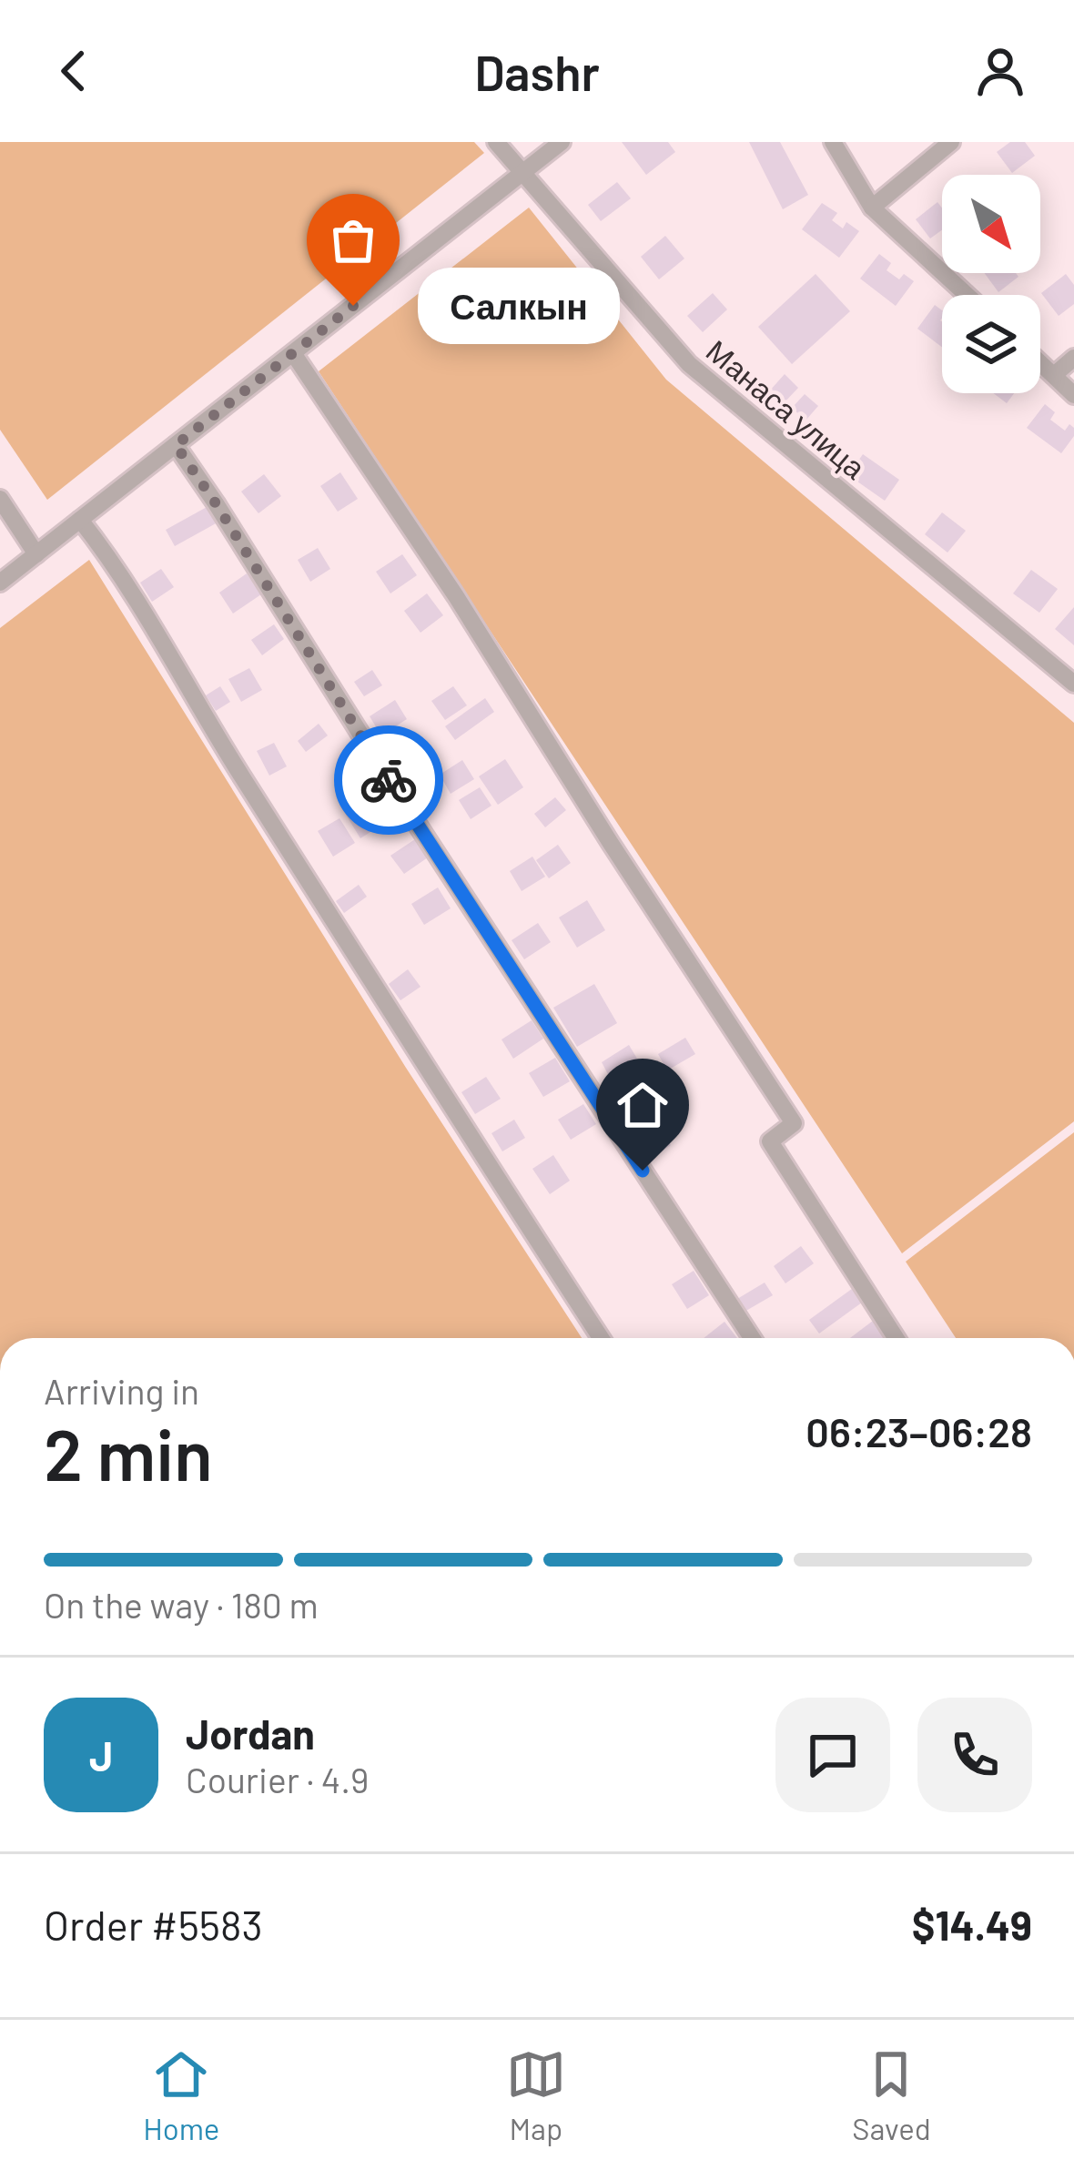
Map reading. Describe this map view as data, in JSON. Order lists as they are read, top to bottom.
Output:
{
  "streets": {
    "street": ["Манаса улица"]
  },
  "places": ["Салкын"],
  "north": "bottom right",
  "page": {
    "header": "Dashr",
    "bubble": "Салкын",
    "heading": ["2 min", "Arriving in", "06:23–06:28"],
    "panel": [
      "Jordan",
      "Courier · 4.9",
      "Order #5583",
      "$14.49"
    ],
    "bar": "On the way · 180 m",
    "round": "J",
    "tabs": ["Home", "Map", "Saved"]
  }
}
